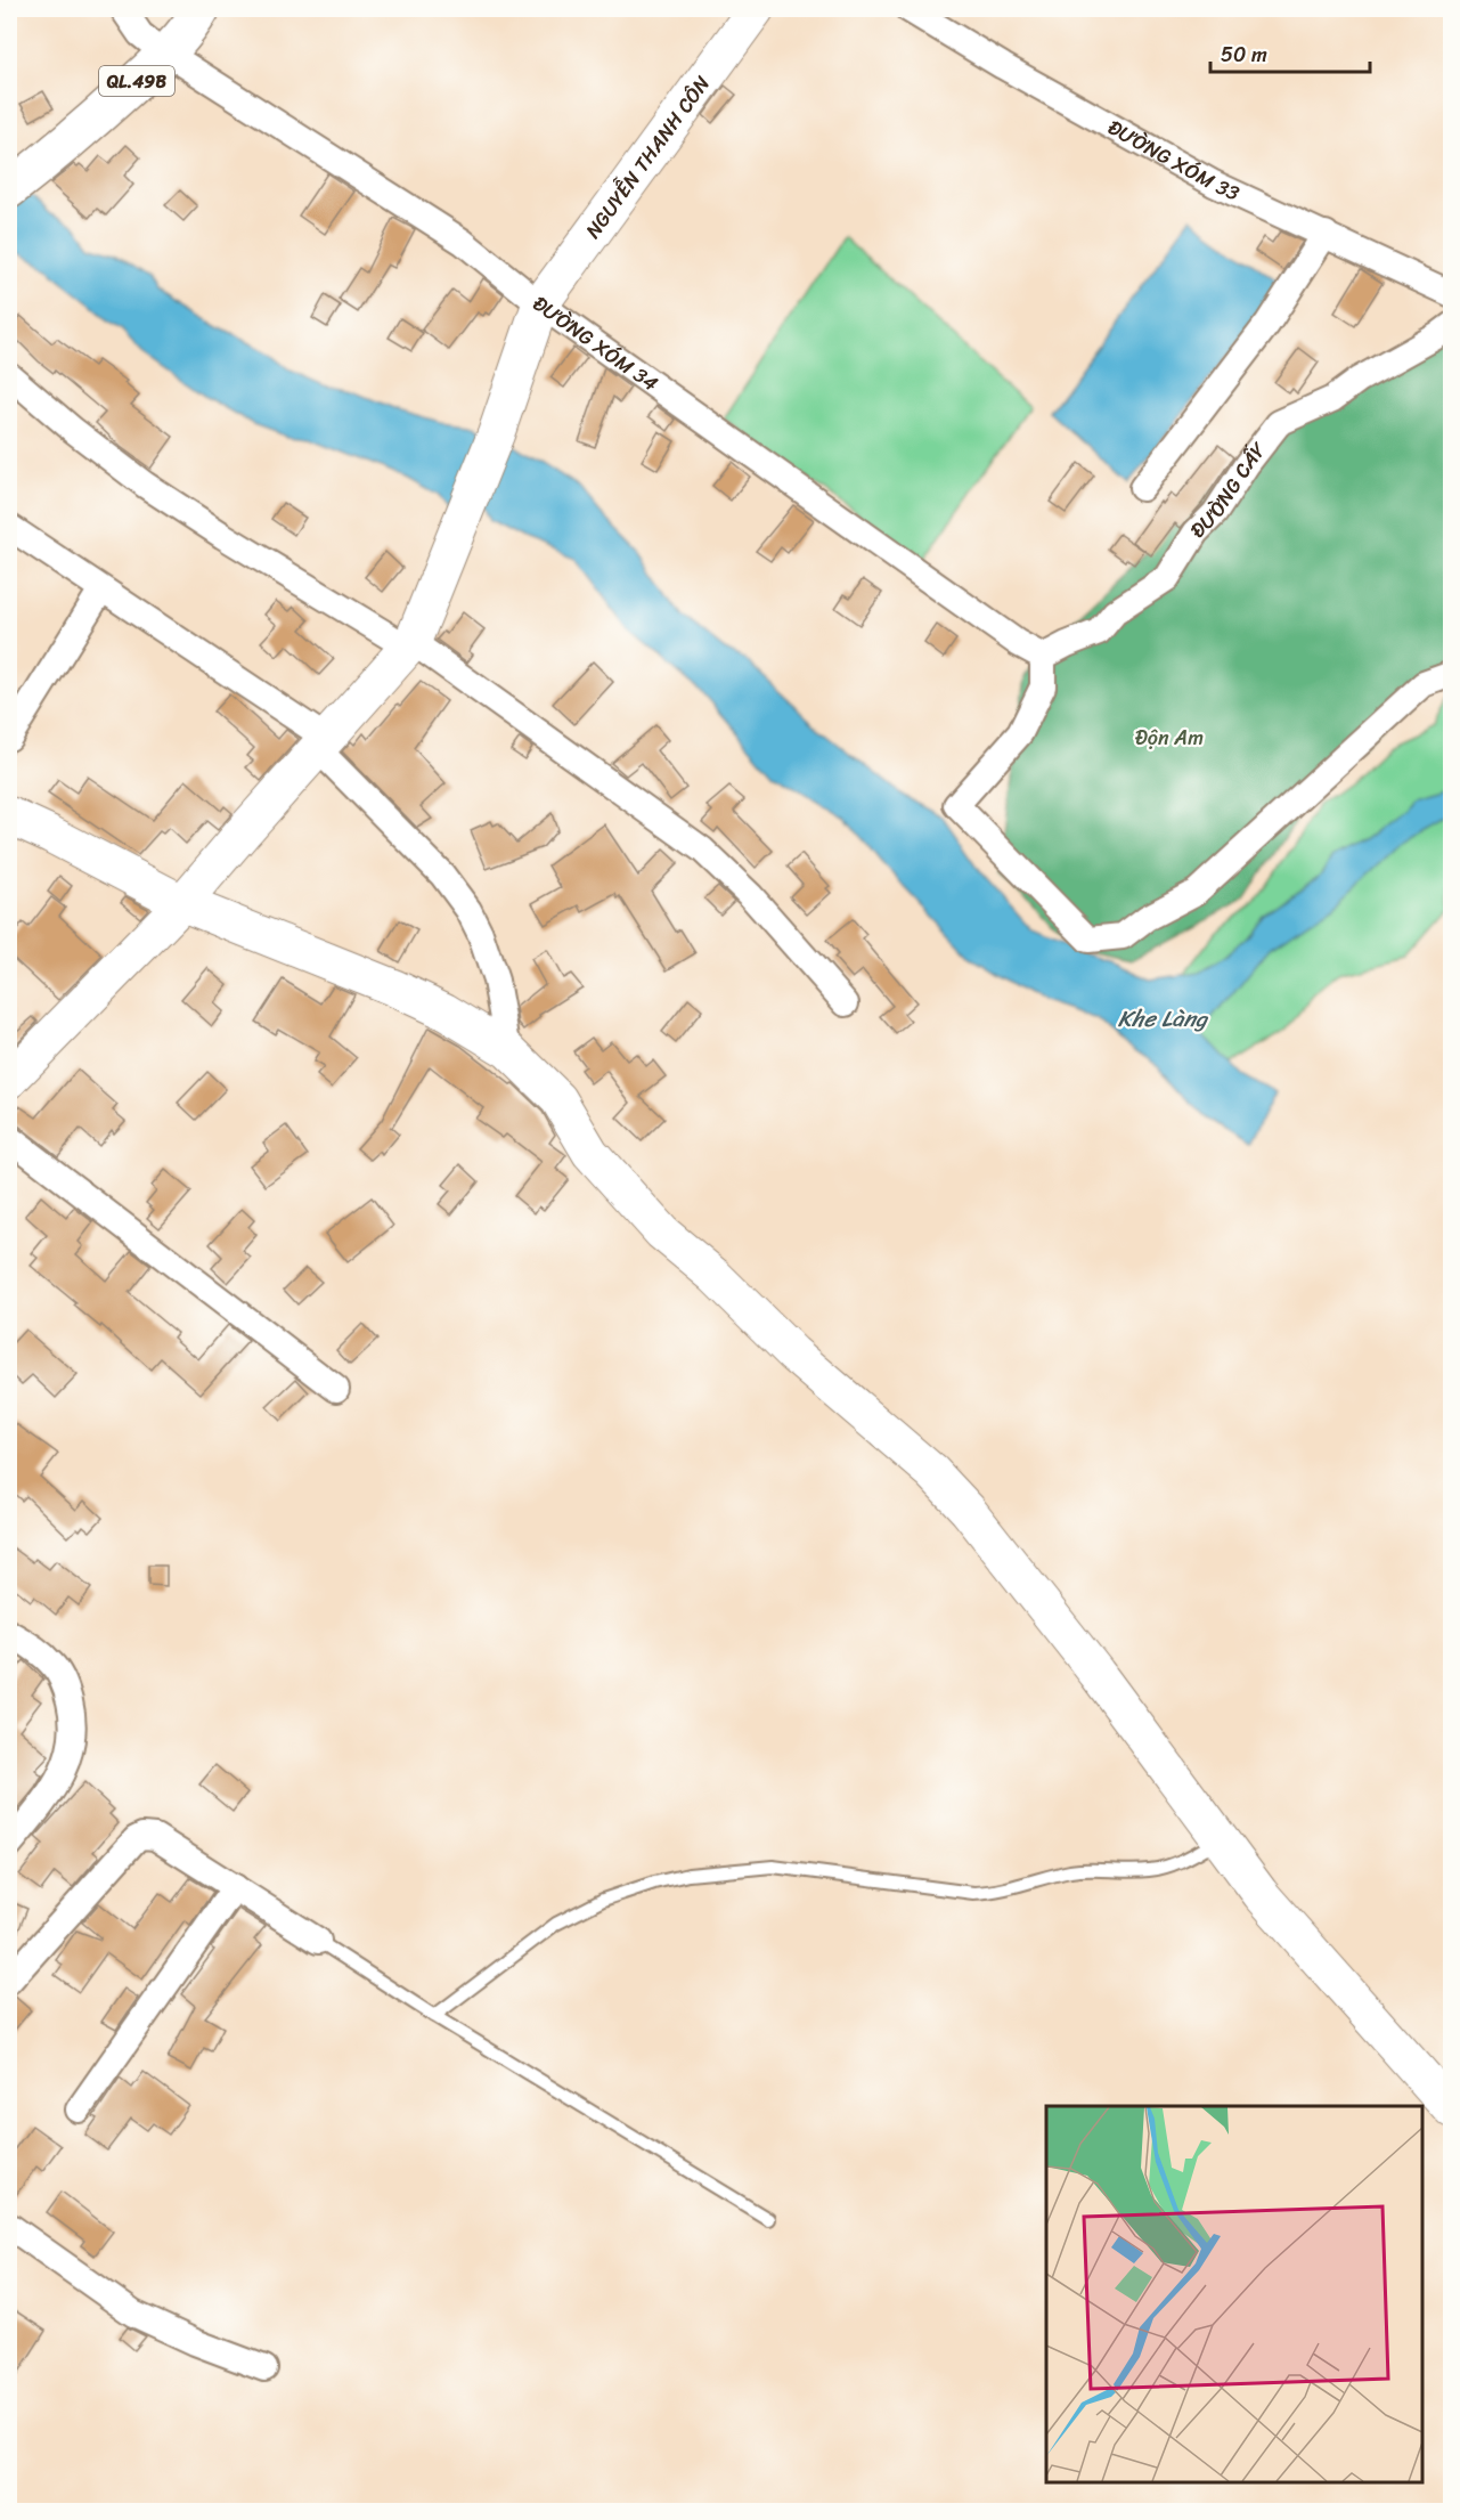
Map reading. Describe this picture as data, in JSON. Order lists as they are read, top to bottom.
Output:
{
  "streets": {
    "main road": ["QL.49B"],
    "street": [
      "NGUYỄN THANH CÔN",
      "ĐƯỜNG XÓM 33",
      "ĐƯỜNG XÓM 34",
      "ĐƯỜNG CẤY"
    ]
  },
  "crossings": [
    ["QL.49B", "ĐƯỜNG XÓM 34"],
    ["NGUYỄN THANH CÔN", "ĐƯỜNG XÓM 34"],
    ["ĐƯỜNG XÓM 34", "ĐƯỜNG CẤY"]
  ],
  "water": ["Khe Làng"],
  "parks": ["Độn Am"],
  "scale_bar": "50 m"
}
